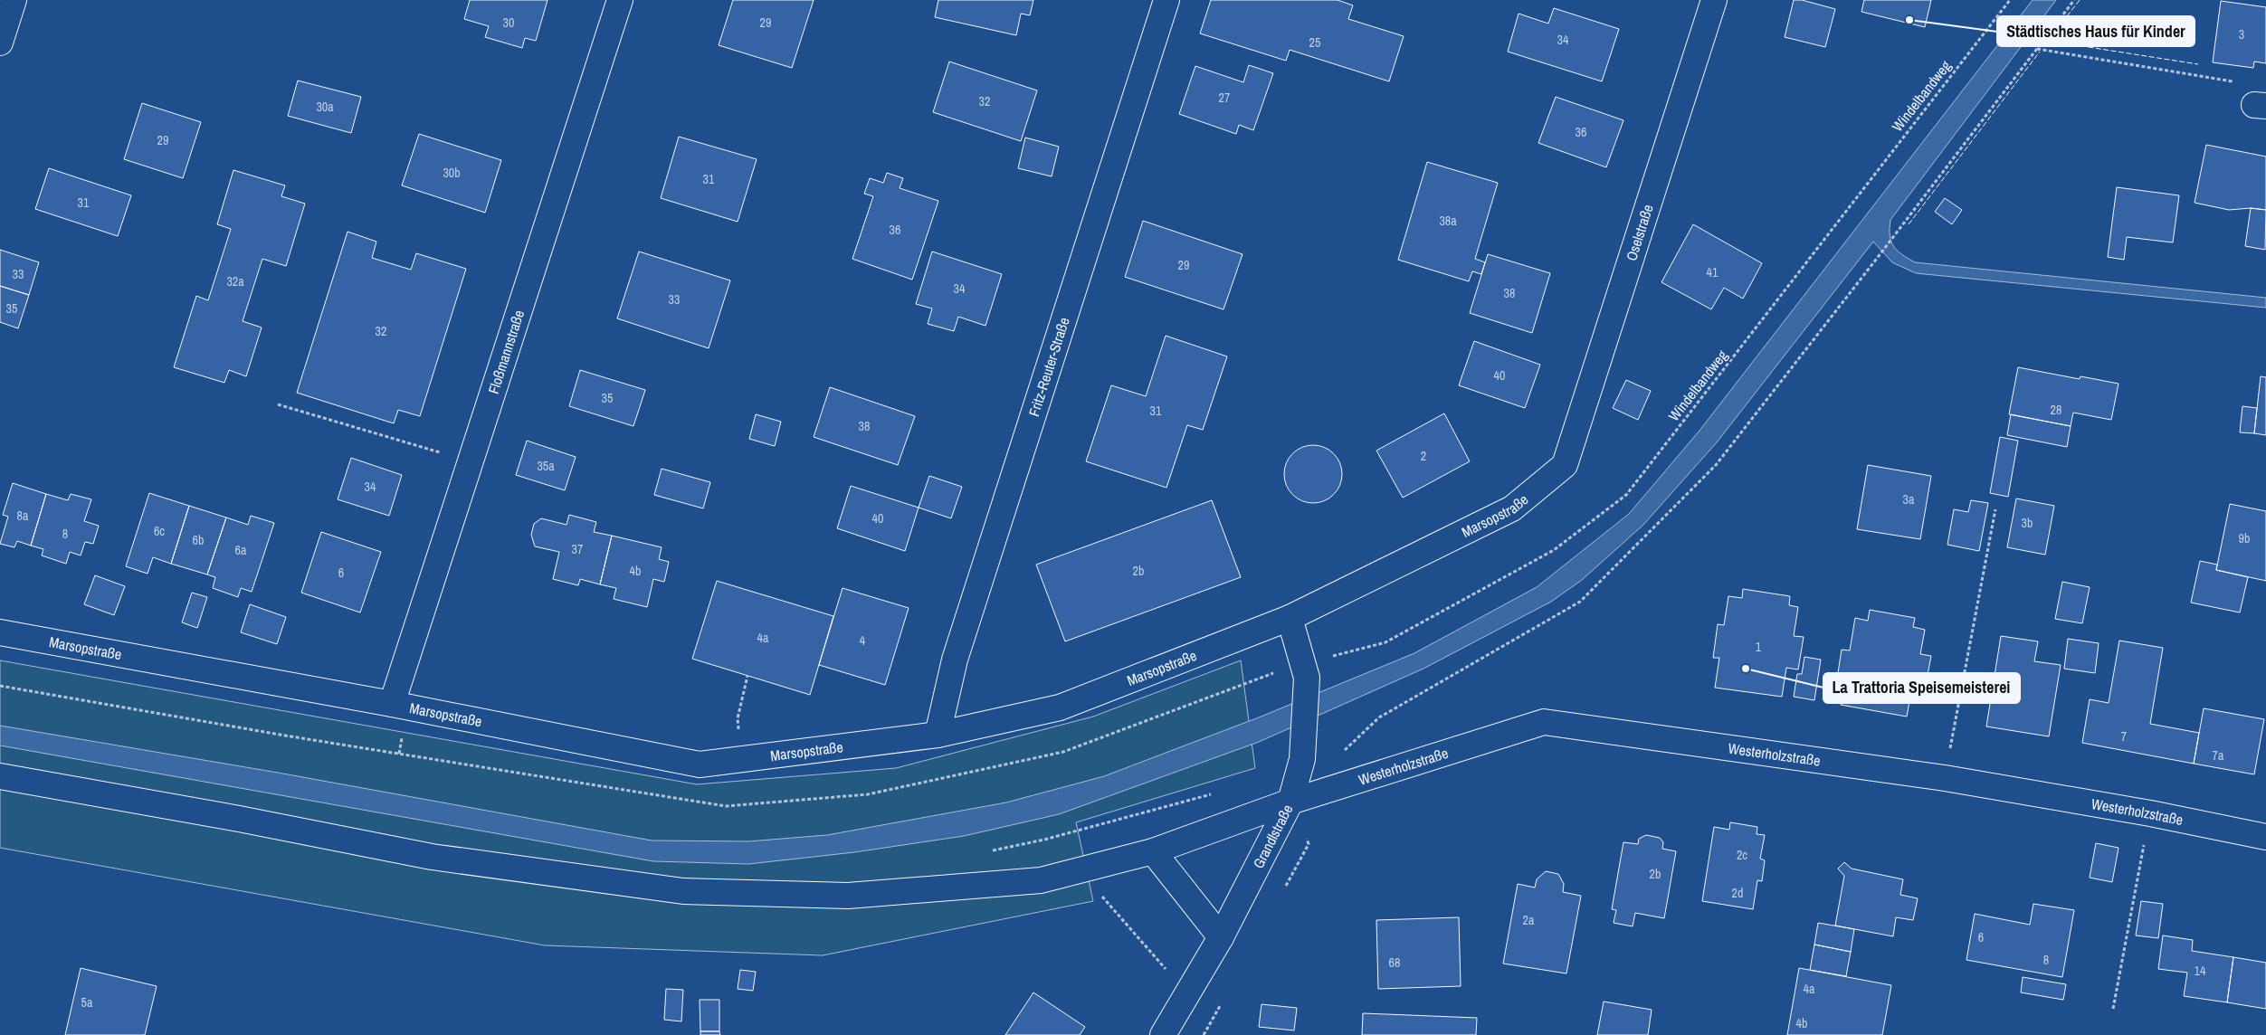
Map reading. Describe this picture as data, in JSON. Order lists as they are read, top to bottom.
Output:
{
  "streets": {
    "street": [
      "Oselstraße",
      "Floßmannstraße",
      "Fritz-Reuter-Straße",
      "Marsopstraße",
      "Westerholzstraße",
      "Grandlstraße"
    ],
    "path": ["Windelbandweg"]
  },
  "crossings": [
    ["Windelbandweg", "Grandlstraße"],
    ["Oselstraße", "Marsopstraße"],
    ["Floßmannstraße", "Marsopstraße"],
    ["Fritz-Reuter-Straße", "Marsopstraße"],
    ["Marsopstraße", "Grandlstraße"],
    ["Westerholzstraße", "Grandlstraße"]
  ],
  "places": ["Städtisches Haus für Kinder", "La Trattoria Speisemeisterei"],
  "house_numbers": [
    "30",
    "29",
    "3",
    "34",
    "25",
    "27",
    "32",
    "30a",
    "36",
    "29",
    "30b",
    "31",
    "31",
    "38a",
    "36",
    "29",
    "41",
    "33",
    "32a",
    "34",
    "38",
    "33",
    "35",
    "32",
    "40",
    "35",
    "28",
    "31",
    "38",
    "2",
    "35a",
    "34",
    "3a",
    "8a",
    "40",
    "3b",
    "6c",
    "8",
    "9b",
    "6b",
    "37",
    "6a",
    "4b",
    "2b",
    "6",
    "4a",
    "4",
    "1",
    "7",
    "7a",
    "2c",
    "2b",
    "2d",
    "2a",
    "6",
    "8",
    "68",
    "14",
    "4a",
    "5a",
    "4b"
  ]
}
